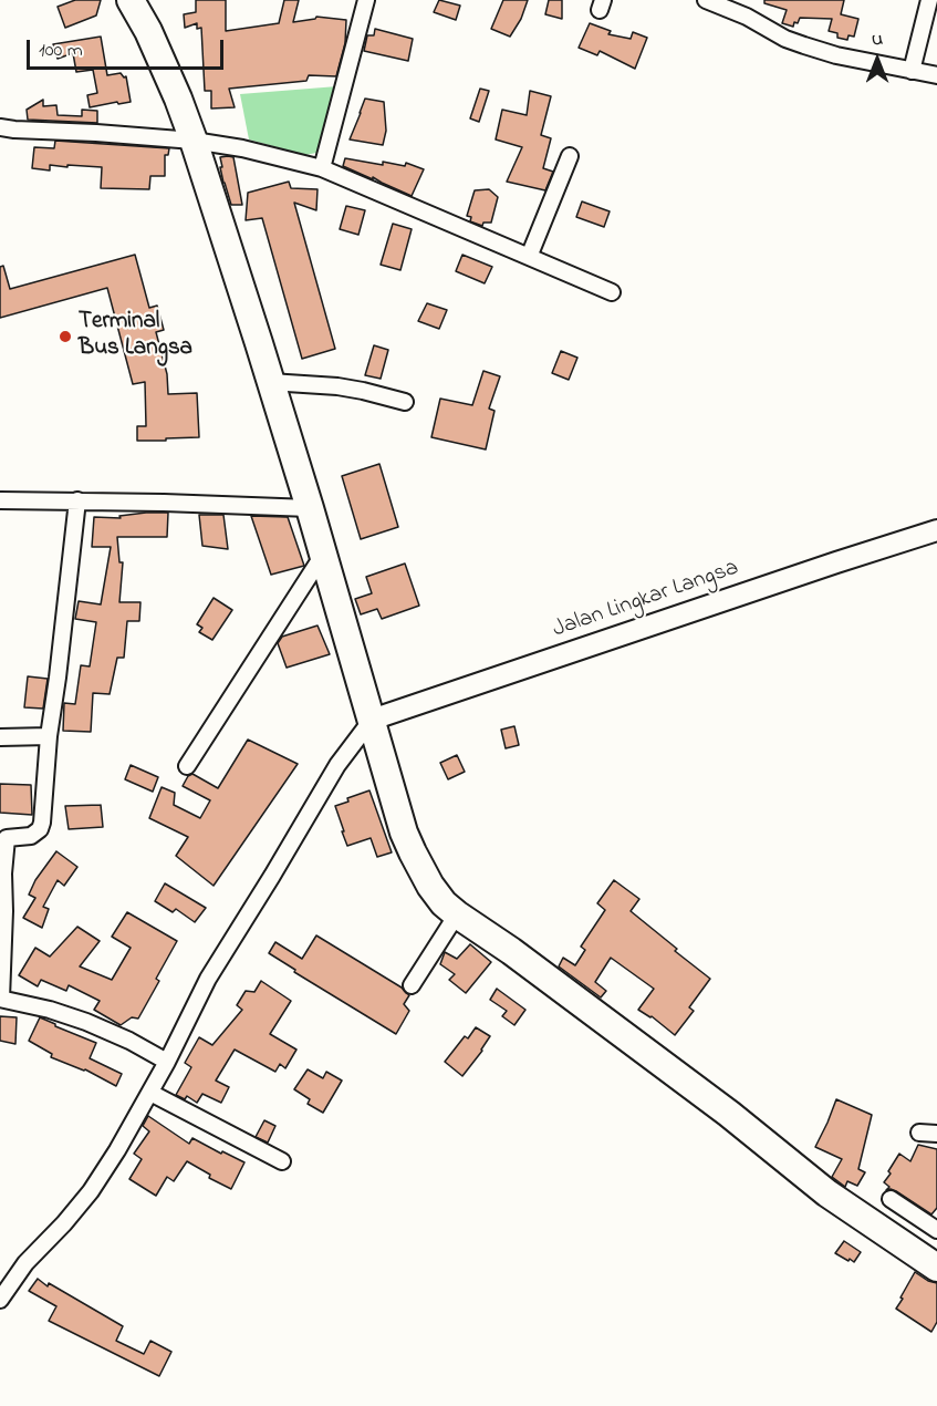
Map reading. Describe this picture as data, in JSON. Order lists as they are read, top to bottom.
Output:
{
  "streets": {
    "street": ["Jalan Lingkar Langsa"]
  },
  "places": ["Terminal Bus Langsa"],
  "scale_bar": "100 m",
  "north": "top"
}
